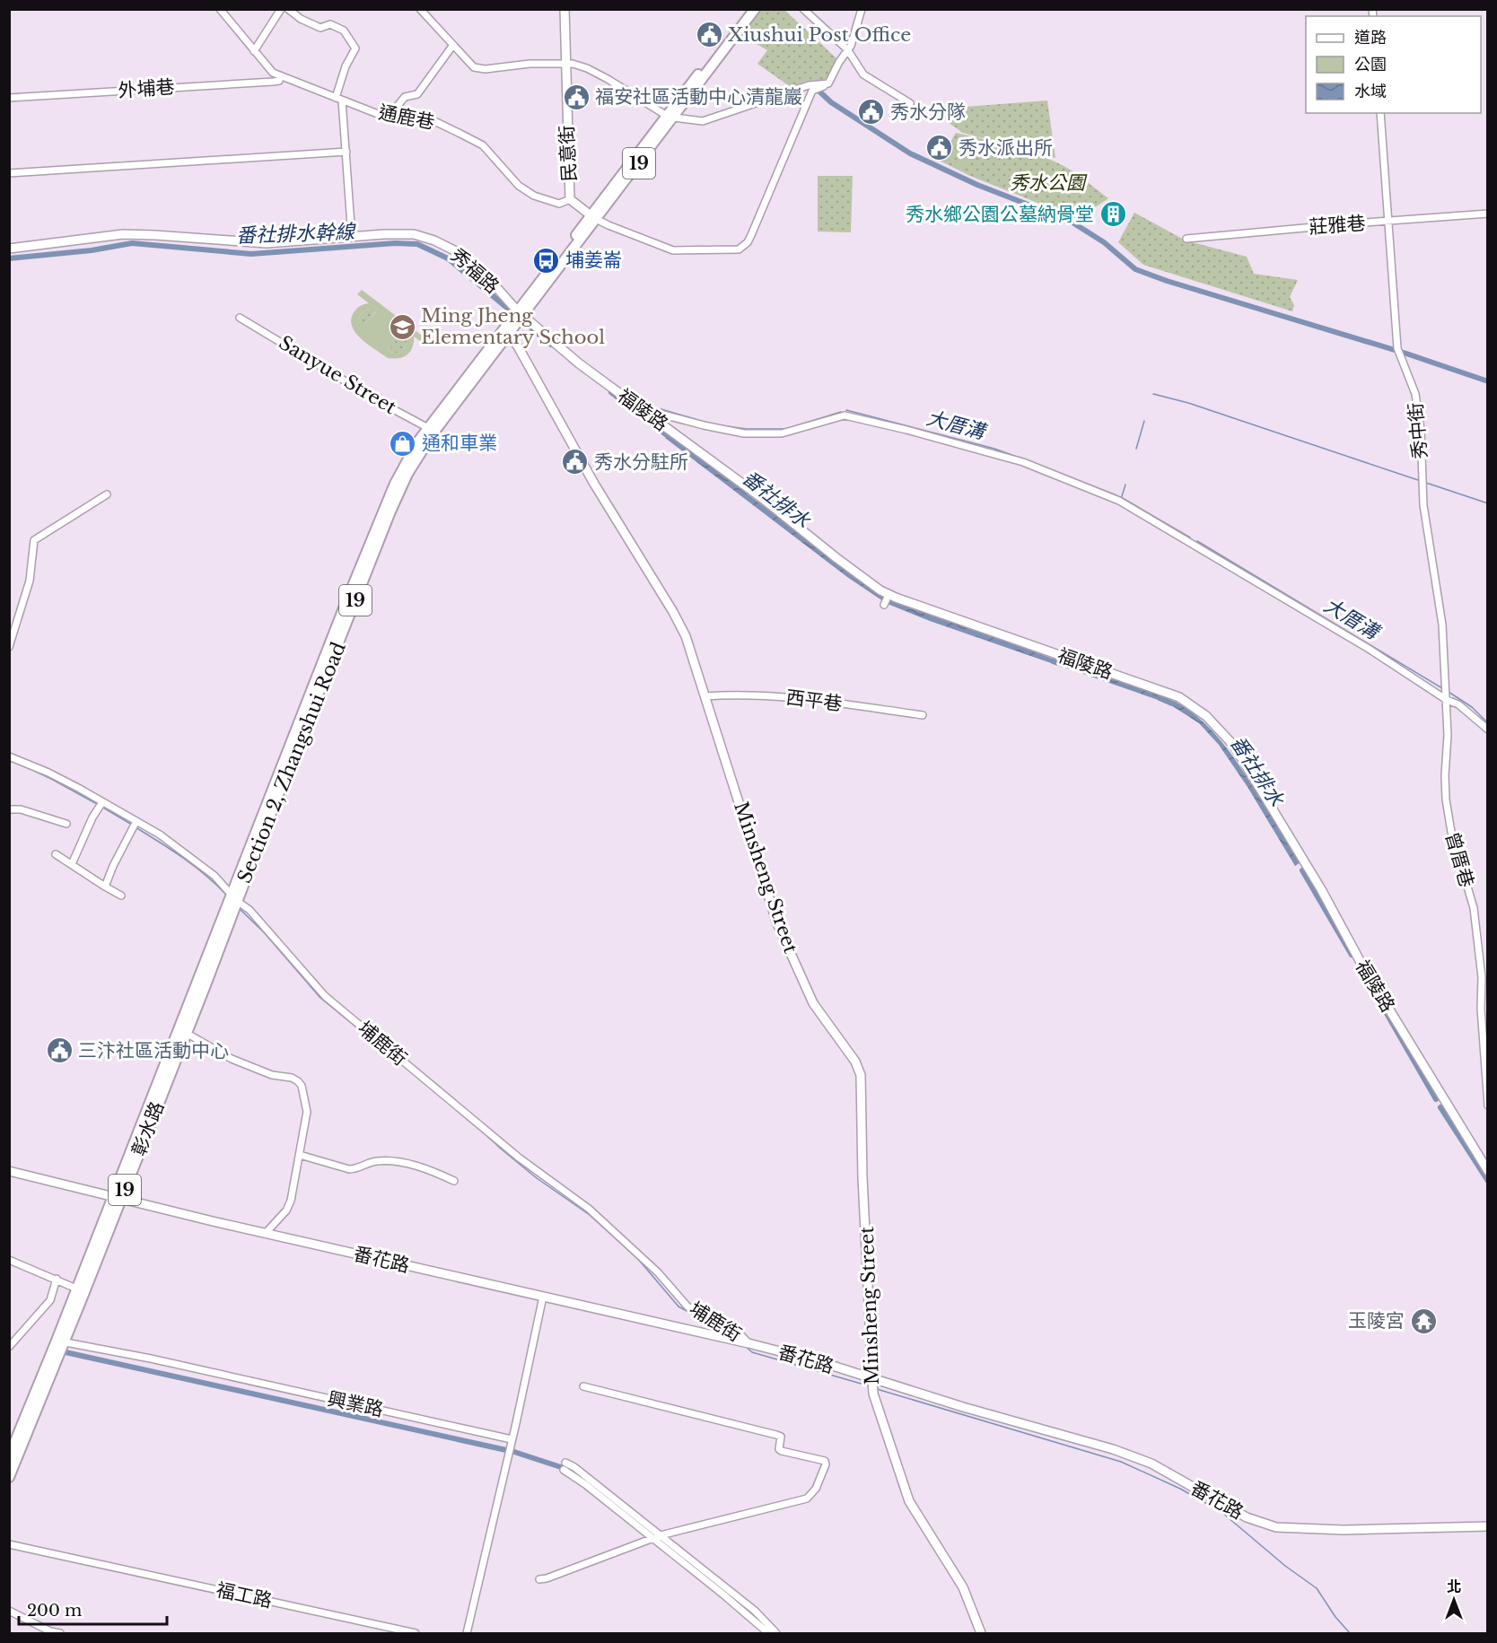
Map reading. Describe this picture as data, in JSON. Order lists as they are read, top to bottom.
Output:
{
  "streets": {
    "main road": ["19", "Section 2, Zhangshui Road", "彰水路"],
    "street": [
      "外埔巷",
      "通鹿巷",
      "民意街",
      "莊雅巷",
      "秀福路",
      "Sanyue Street",
      "福陵路",
      "秀中街",
      "西平巷",
      "曾厝巷",
      "Minsheng Street",
      "埔鹿街",
      "番花路",
      "興業路",
      "福工路"
    ]
  },
  "crossings": [
    ["外埔巷", "通鹿巷"],
    ["通鹿巷", "民意街"],
    ["民意街", "Section 2, Zhangshui Road"],
    ["莊雅巷", "秀中街"],
    ["秀福路", "福陵路"],
    ["秀福路", "Section 2, Zhangshui Road"],
    ["Sanyue Street", "Section 2, Zhangshui Road"],
    ["福陵路", "Section 2, Zhangshui Road"],
    ["秀中街", "曾厝巷"],
    ["西平巷", "Minsheng Street"],
    ["Section 2, Zhangshui Road", "Minsheng Street"],
    ["Section 2, Zhangshui Road", "埔鹿街"],
    ["Section 2, Zhangshui Road", "彰水路"],
    ["Minsheng Street", "番花路"],
    ["埔鹿街", "彰水路"],
    ["埔鹿街", "番花路"],
    ["彰水路", "番花路"],
    ["彰水路", "興業路"]
  ],
  "water": ["番社排水幹線", "大厝溝", "番社排水"],
  "parks": ["秀水公園"],
  "places": {
    "public building": [
      "Xiushui Post Office",
      "福安社區活動中心清龍巖",
      "秀水分隊",
      "秀水派出所",
      "秀水分駐所",
      "三汴社區活動中心"
    ],
    "building": ["秀水鄉公園公墓納骨堂"],
    "bus stop": ["埔姜崙"],
    "school or university": ["Ming Jheng Elementary School"],
    "shop": ["通和車業"],
    "temple": ["玉陵宮"]
  },
  "legend": ["道路", "公園", "水域"],
  "scale_bar": "200 m",
  "north": "top"
}
